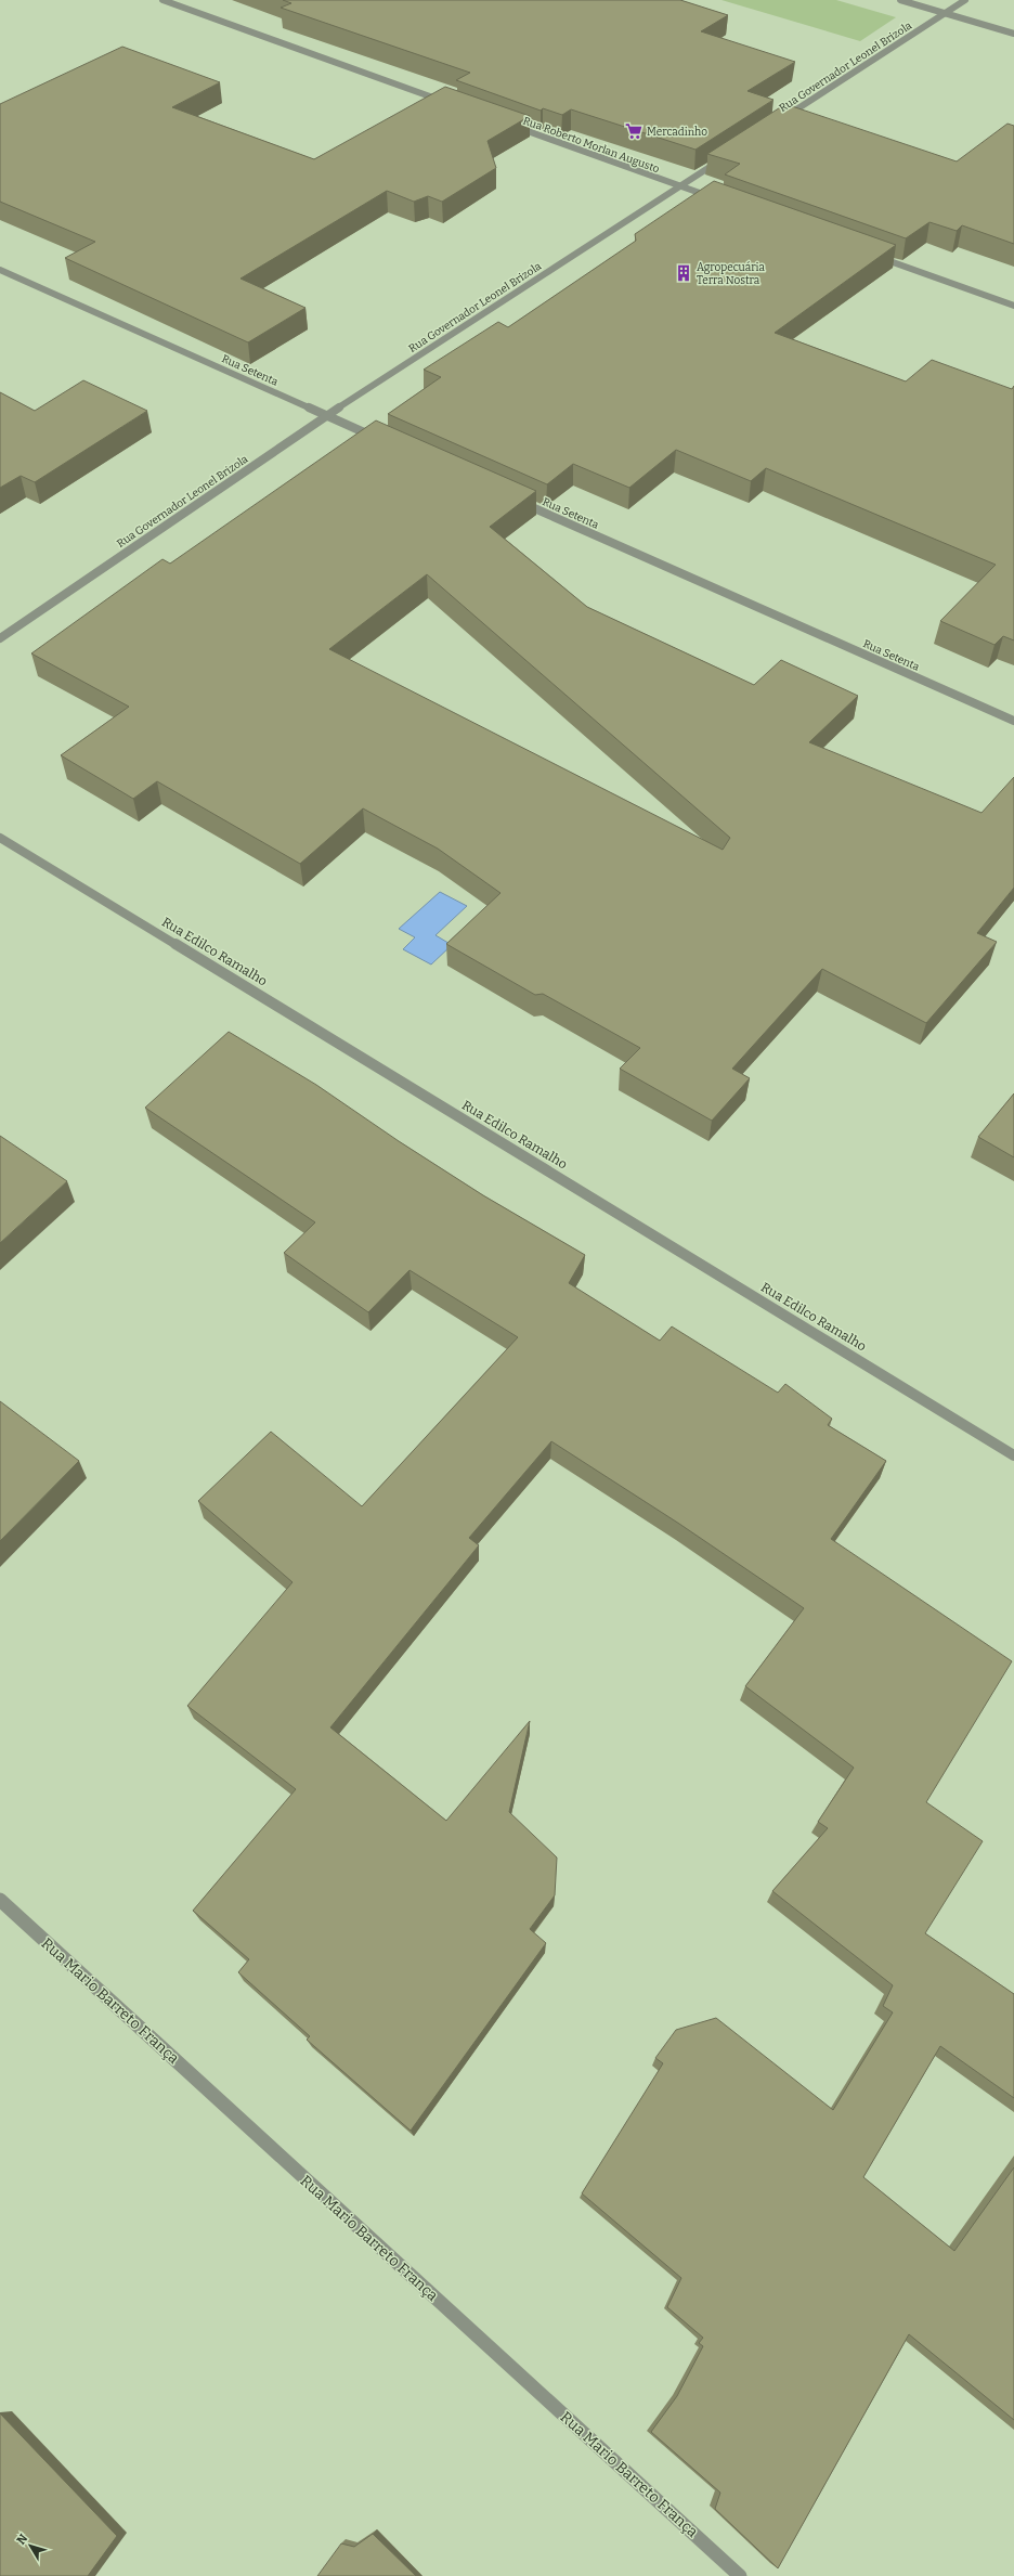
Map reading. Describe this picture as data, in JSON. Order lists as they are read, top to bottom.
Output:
{
  "streets": {
    "street": [
      "Rua Governador Leonel Brizola",
      "Rua Roberto Morlan Augusto",
      "Rua Setenta",
      "Rua Edilco Ramalho",
      "Rua Mario Barreto França"
    ]
  },
  "crossings": [
    ["Rua Governador Leonel Brizola", "Rua Roberto Morlan Augusto"],
    ["Rua Governador Leonel Brizola", "Rua Setenta"]
  ],
  "places": {
    "supermarket": ["Mercadinho"],
    "building": ["Agropecuária Terra Nostra"]
  },
  "north": "top left"
}
